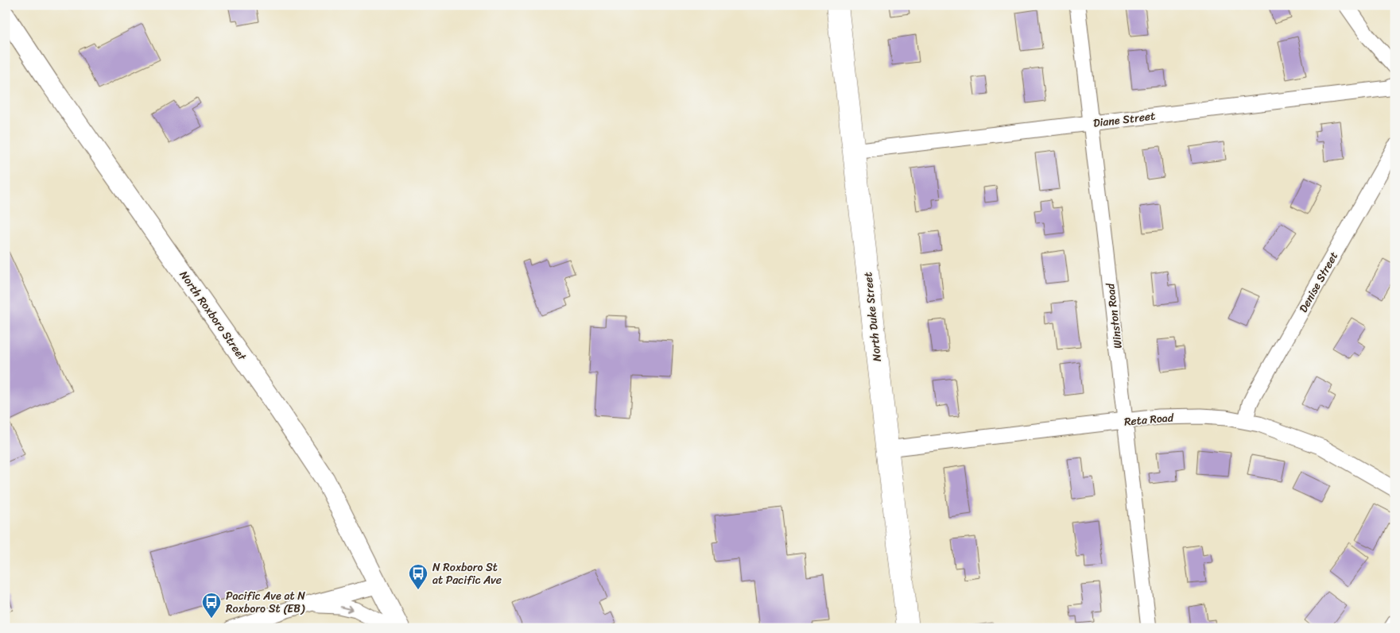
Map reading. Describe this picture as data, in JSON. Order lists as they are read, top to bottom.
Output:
{
  "streets": {
    "highway": ["North Duke Street"],
    "main road": ["North Roxboro Street"],
    "street": [
      "Diane Street",
      "Denise Street",
      "Winston Road",
      "Reta Road"
    ]
  },
  "crossings": [
    ["Diane Street", "Winston Road"],
    ["Diane Street", "North Duke Street"],
    ["Denise Street", "Reta Road"],
    ["Winston Road", "Reta Road"],
    ["North Duke Street", "Reta Road"]
  ],
  "places": {
    "bus stop": ["N Roxboro St at Pacific Ave", "Pacific Ave at N Roxboro St (EB)"]
  }
}
